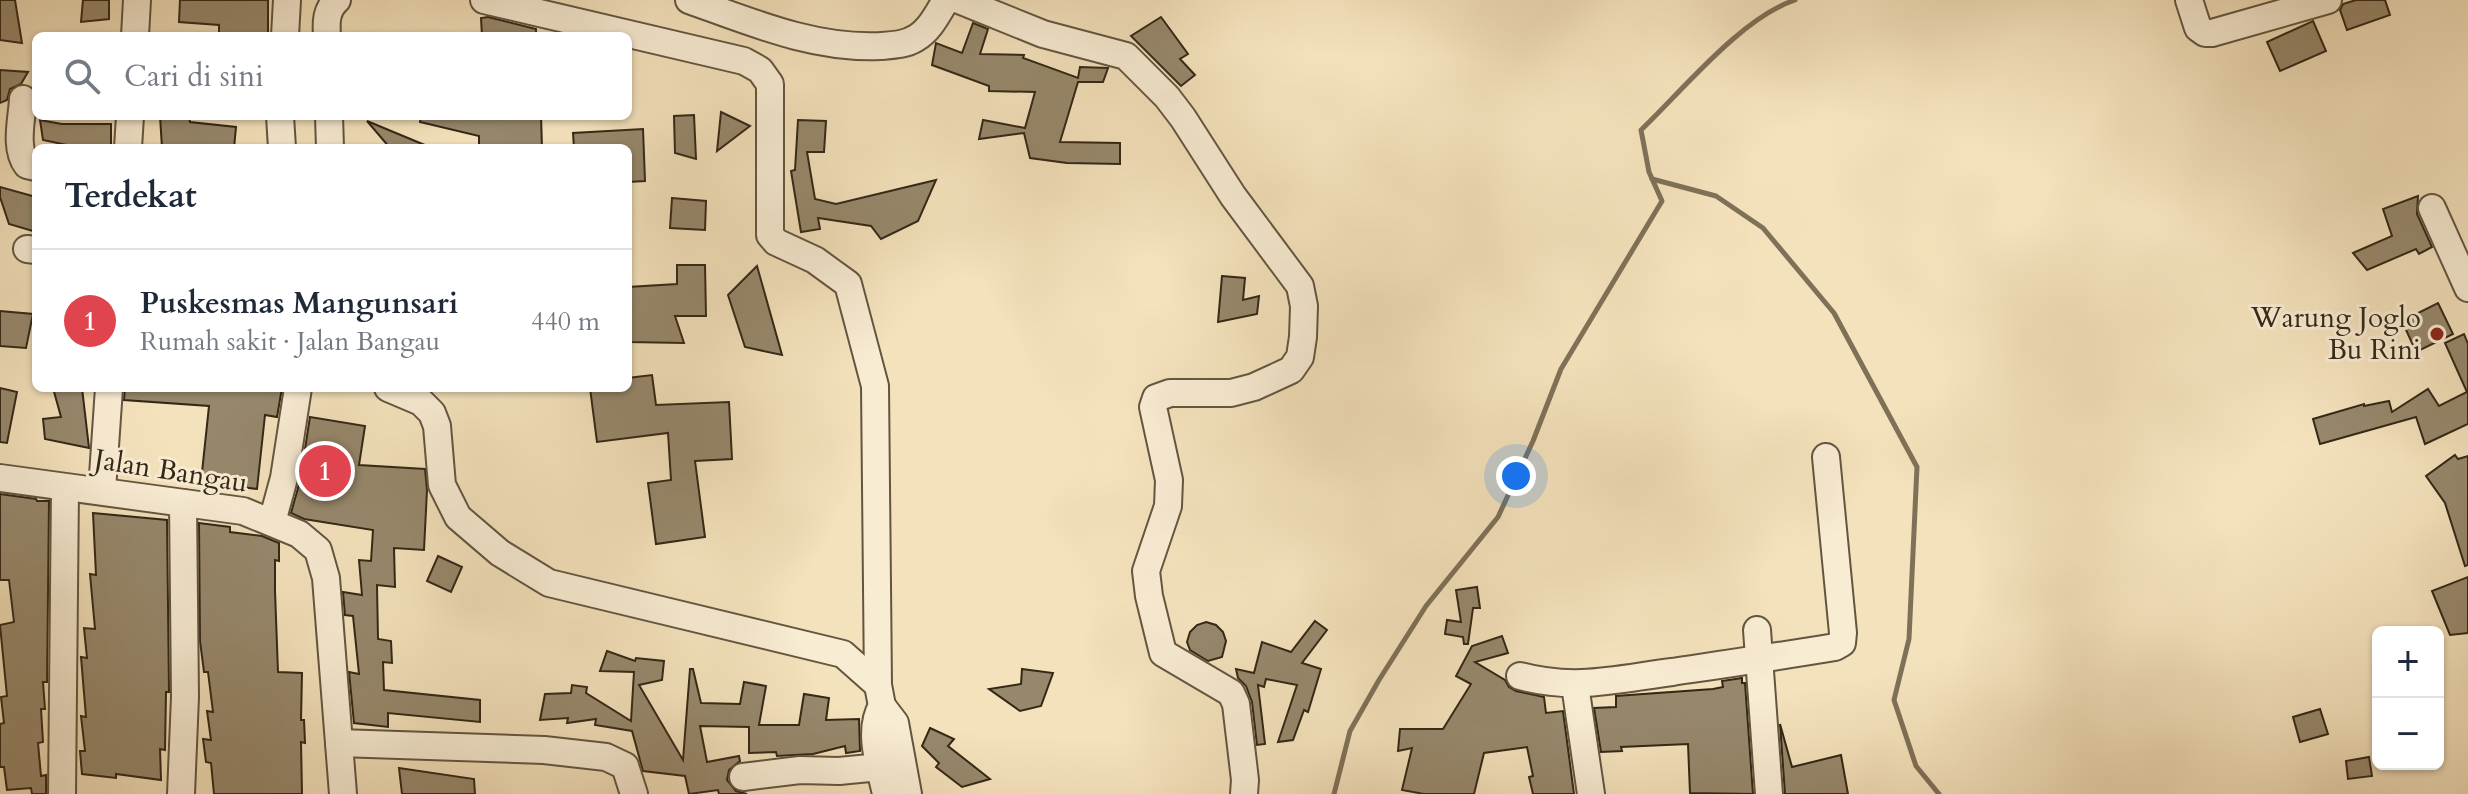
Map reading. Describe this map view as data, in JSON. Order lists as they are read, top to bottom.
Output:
{
  "streets": {
    "street": ["Jalan Bangau"]
  },
  "places": ["Warung Joglo Bu Rini"],
  "page": {
    "search": "Cari di sini",
    "heading": "Terdekat",
    "list": [
      {
        "mark": "1",
        "name": "Puskesmas Mangunsari",
        "note": "Rumah sakit · Jalan Bangau",
        "value": "440 m"
      }
    ],
    "pins": "1",
    "map_buttons": ["+", "−"]
  }
}
